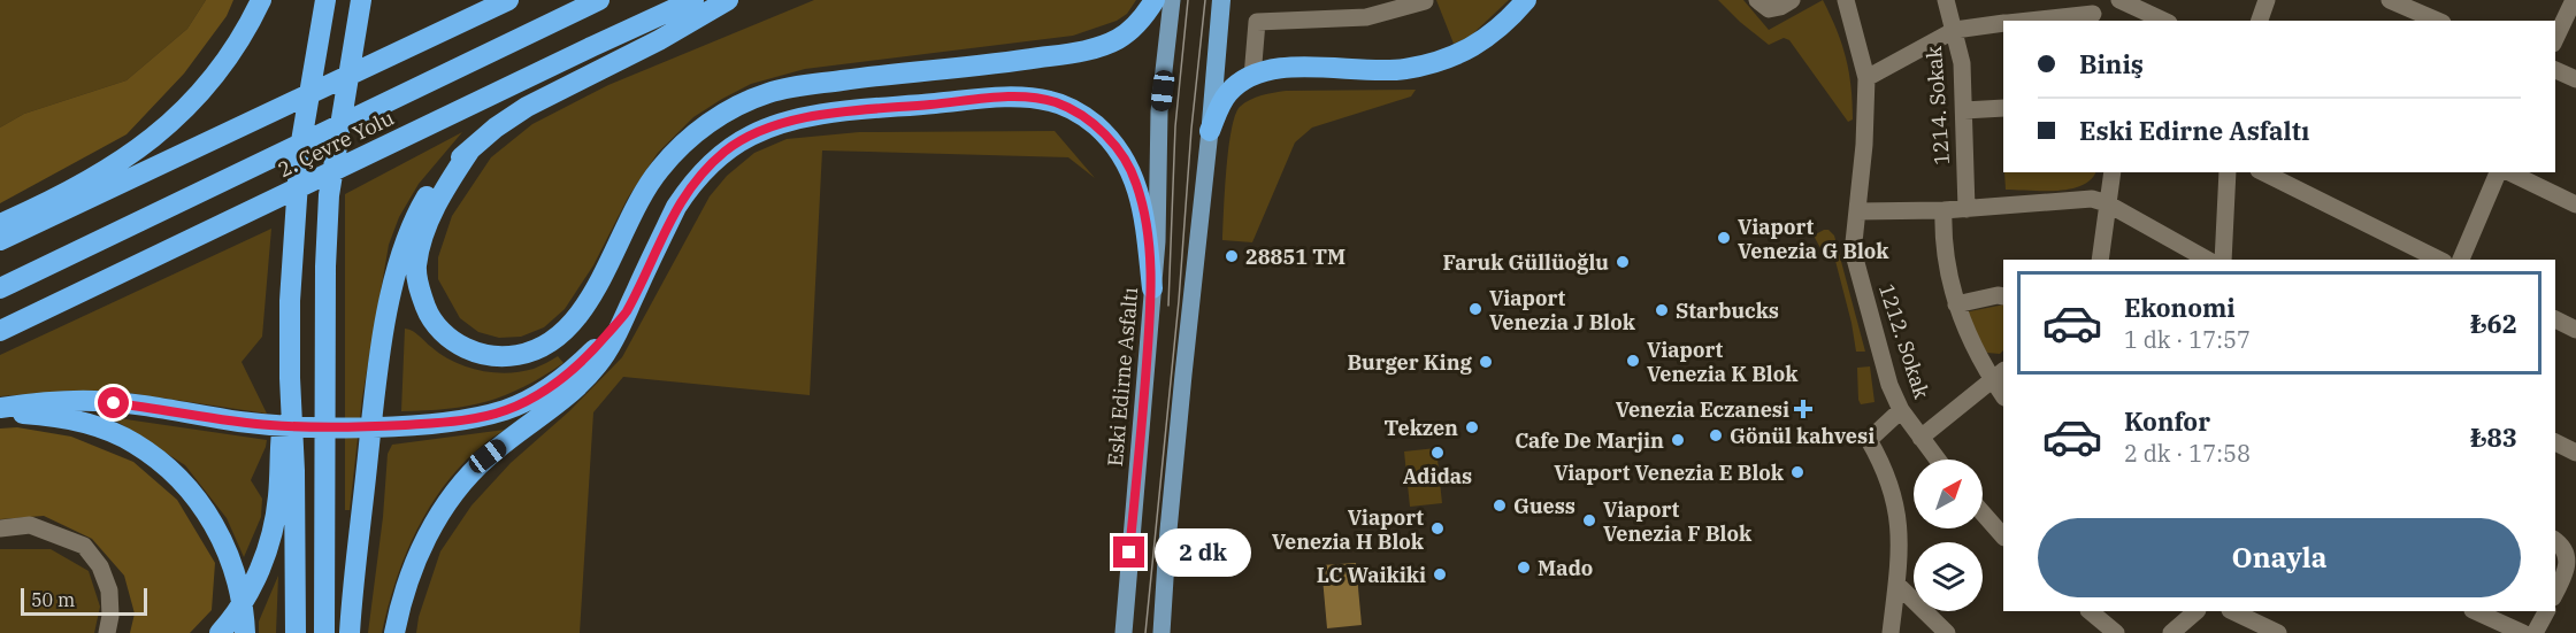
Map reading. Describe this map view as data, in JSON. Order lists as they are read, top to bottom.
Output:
{
  "streets": {
    "highway": ["2. Çevre Yolu"],
    "main road": ["Eski Edirne Asfaltı"],
    "street": ["1214. Sokak", "1212. Sokak"]
  },
  "places": {
    "other": [
      "Viaport Venezia G Blok",
      "28851 TM",
      "Faruk Güllüoğlu",
      "Viaport Venezia J Blok",
      "Starbucks",
      "Viaport Venezia K Blok",
      "Burger King",
      "Tekzen",
      "Gönül kahvesi",
      "Cafe De Marjin",
      "Adidas",
      "Viaport Venezia E Blok",
      "Guess",
      "Viaport Venezia F Blok",
      "Viaport Venezia H Blok",
      "Mado",
      "LC Waikiki"
    ],
    "health": ["Venezia Eczanesi"]
  },
  "scale_bar": "50 m",
  "north": "top right",
  "page": {
    "banner": ["Biniş", "Eski Edirne Asfaltı"],
    "list": [
      {
        "name": "Ekonomi",
        "note": "1 dk · 17:57",
        "value": "₺62"
      },
      {
        "name": "Konfor",
        "note": "2 dk · 17:58",
        "value": "₺83"
      }
    ],
    "buttons": "Onayla",
    "bubble": "2 dk",
    "scale": "50 m"
  }
}
